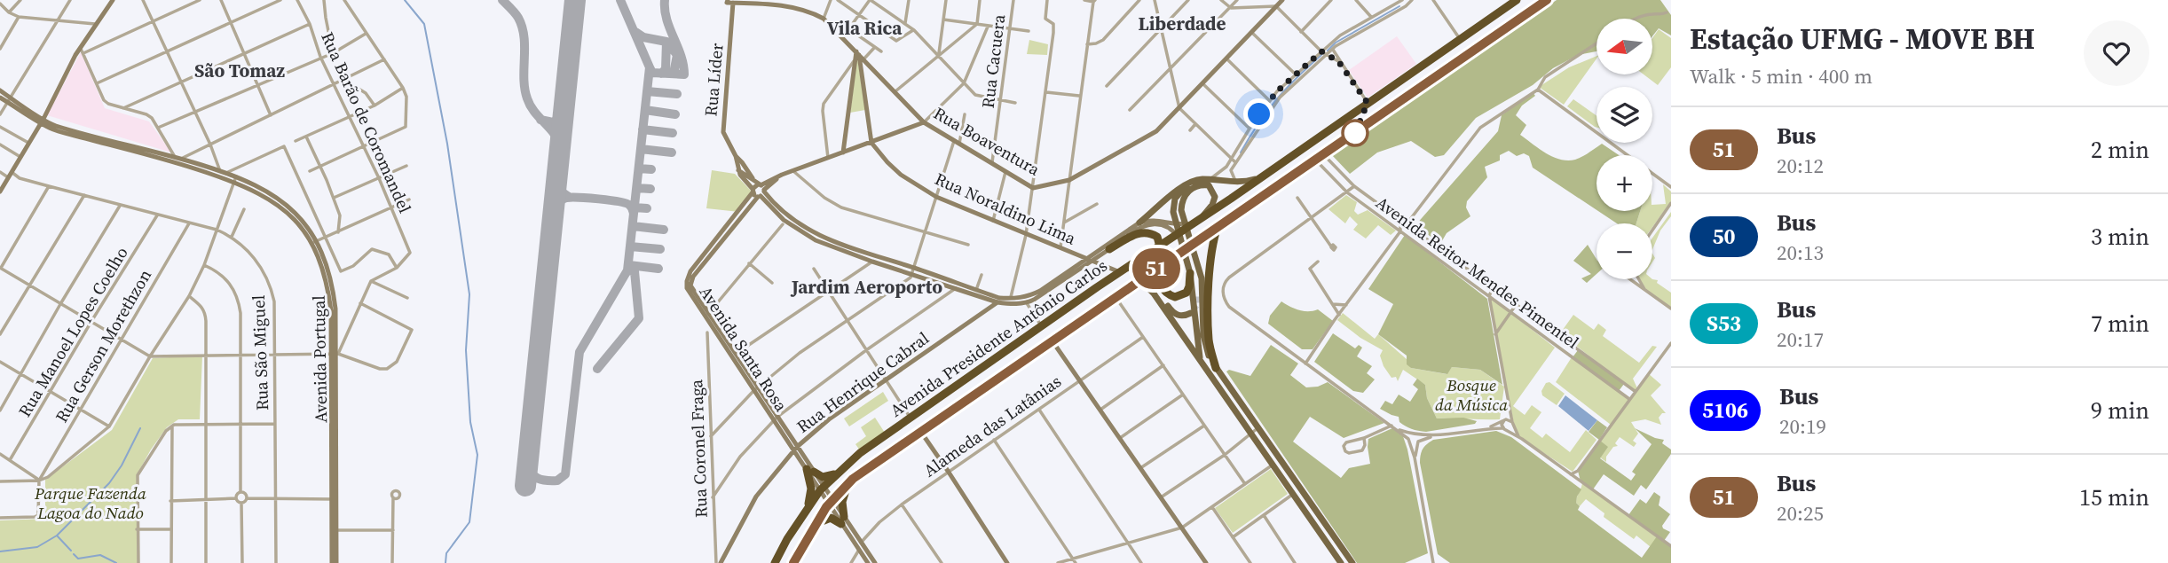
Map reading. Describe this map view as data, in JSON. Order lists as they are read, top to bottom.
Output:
{
  "streets": {
    "highway": ["Avenida Presidente Antônio Carlos"],
    "street": [
      "Rua Cacuera",
      "Rua Líder",
      "Rua Barão de Coromandel",
      "Rua Boaventura",
      "Rua Noraldino Lima",
      "Avenida Reitor Mendes Pimentel",
      "Rua Manoel Lopes Coelho",
      "Rua Gerson Morethzon",
      "Avenida Santa Rosa",
      "Rua São Miguel",
      "Avenida Portugal",
      "Rua Henrique Cabral",
      "Alameda das Latânias",
      "Rua Coronel Fraga"
    ]
  },
  "crossings": [
    ["Rua Cacuera", "Rua Boaventura"],
    ["Rua Líder", "Rua Boaventura"],
    ["Rua Líder", "Avenida Santa Rosa"],
    ["Rua Noraldino Lima", "Avenida Presidente Antônio Carlos"],
    ["Avenida Reitor Mendes Pimentel", "Avenida Presidente Antônio Carlos"],
    ["Rua Manoel Lopes Coelho", "Rua São Miguel"],
    ["Avenida Presidente Antônio Carlos", "Avenida Santa Rosa"],
    ["Rua Gerson Morethzon", "Rua São Miguel"],
    ["Avenida Santa Rosa", "Rua Henrique Cabral"],
    ["Avenida Santa Rosa", "Alameda das Latânias"],
    ["Rua Henrique Cabral", "Rua Coronel Fraga"]
  ],
  "districts": [
    "Liberdade",
    "Vila Rica",
    "São Tomaz",
    "Jardim Aeroporto"
  ],
  "parks": ["Bosque da Música", "Parque Fazenda Lagoa do Nado"],
  "lines": ["bus line 51"],
  "north": "left",
  "page": {
    "on_map": "51",
    "heading": ["Estação UFMG - MOVE BH", "Walk · 5 min · 400 m"],
    "map_buttons": ["+", "−"],
    "list": [
      {
        "mark": "51",
        "name": "Bus",
        "note": "20:12",
        "value": "2 min"
      },
      {
        "mark": "50",
        "name": "Bus",
        "note": "20:13",
        "value": "3 min"
      },
      {
        "mark": "S53",
        "name": "Bus",
        "note": "20:17",
        "value": "7 min"
      },
      {
        "mark": "5106",
        "name": "Bus",
        "note": "20:19",
        "value": "9 min"
      },
      {
        "mark": "51",
        "name": "Bus",
        "note": "20:25",
        "value": "15 min"
      }
    ]
  }
}
